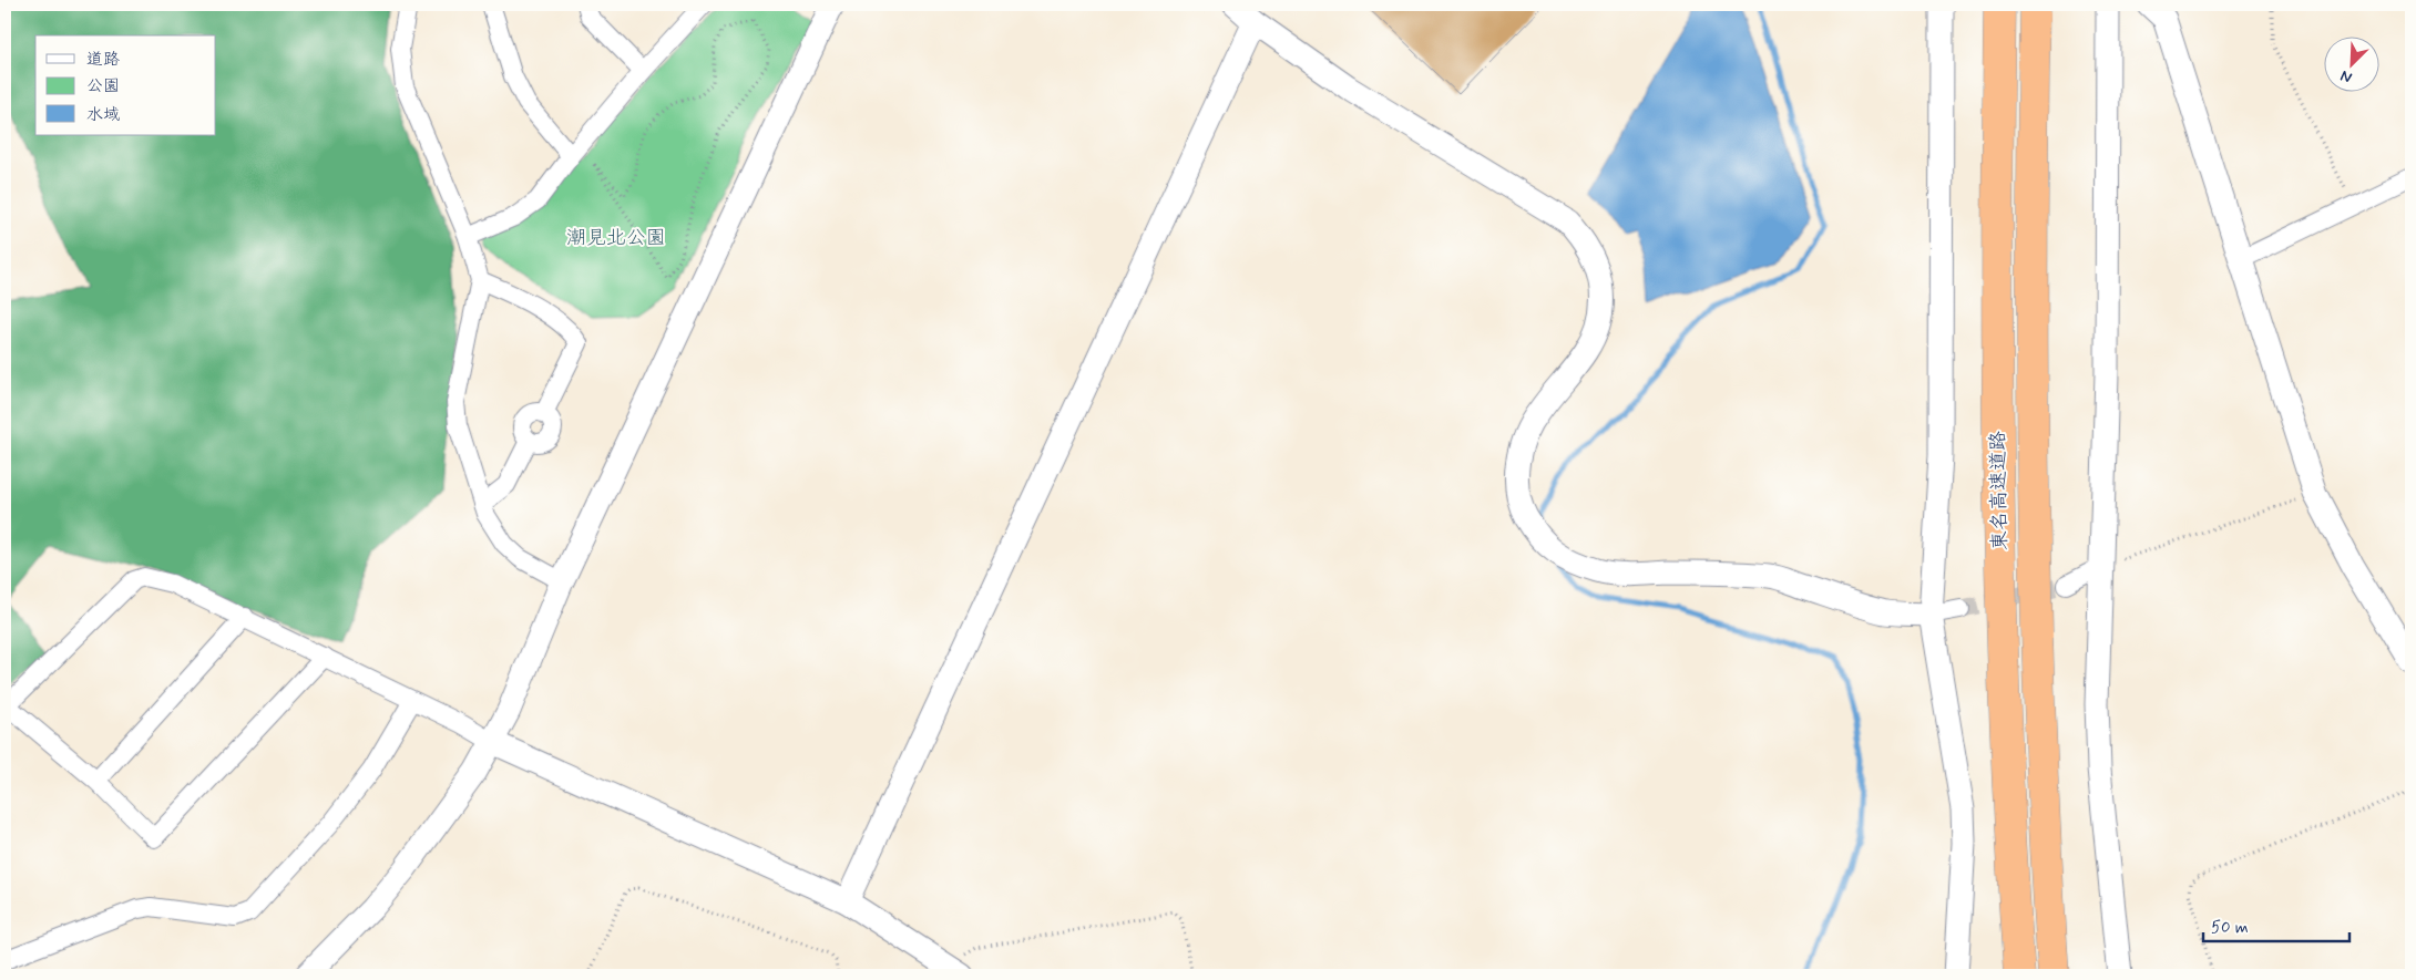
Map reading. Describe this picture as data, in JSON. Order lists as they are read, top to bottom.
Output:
{
  "streets": {
    "highway": ["東名高速道路"]
  },
  "parks": ["潮見北公園"],
  "legend": ["道路", "公園", "水域"],
  "scale_bar": "50 m",
  "north": "bottom left"
}
